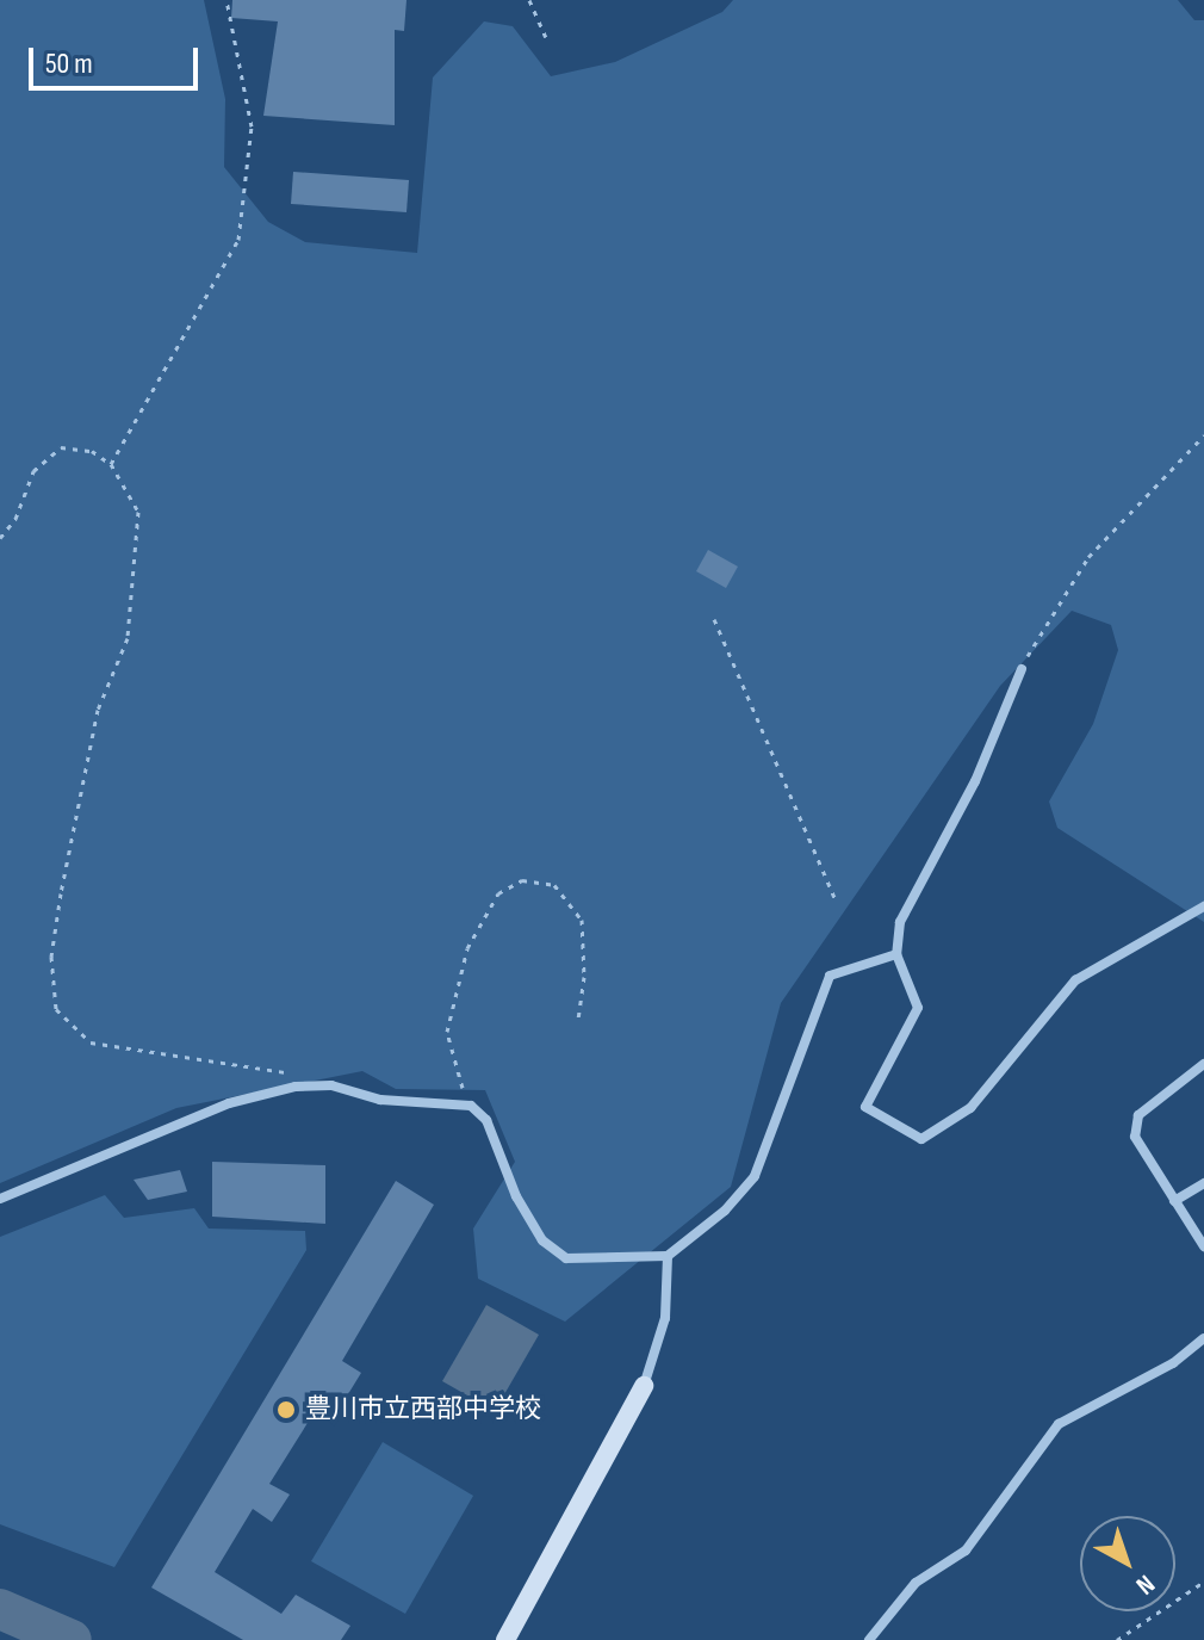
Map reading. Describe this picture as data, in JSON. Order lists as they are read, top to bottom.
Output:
{
  "places": ["豊川市立西部中学校"],
  "scale_bar": "50 m",
  "north": "bottom right"
}
